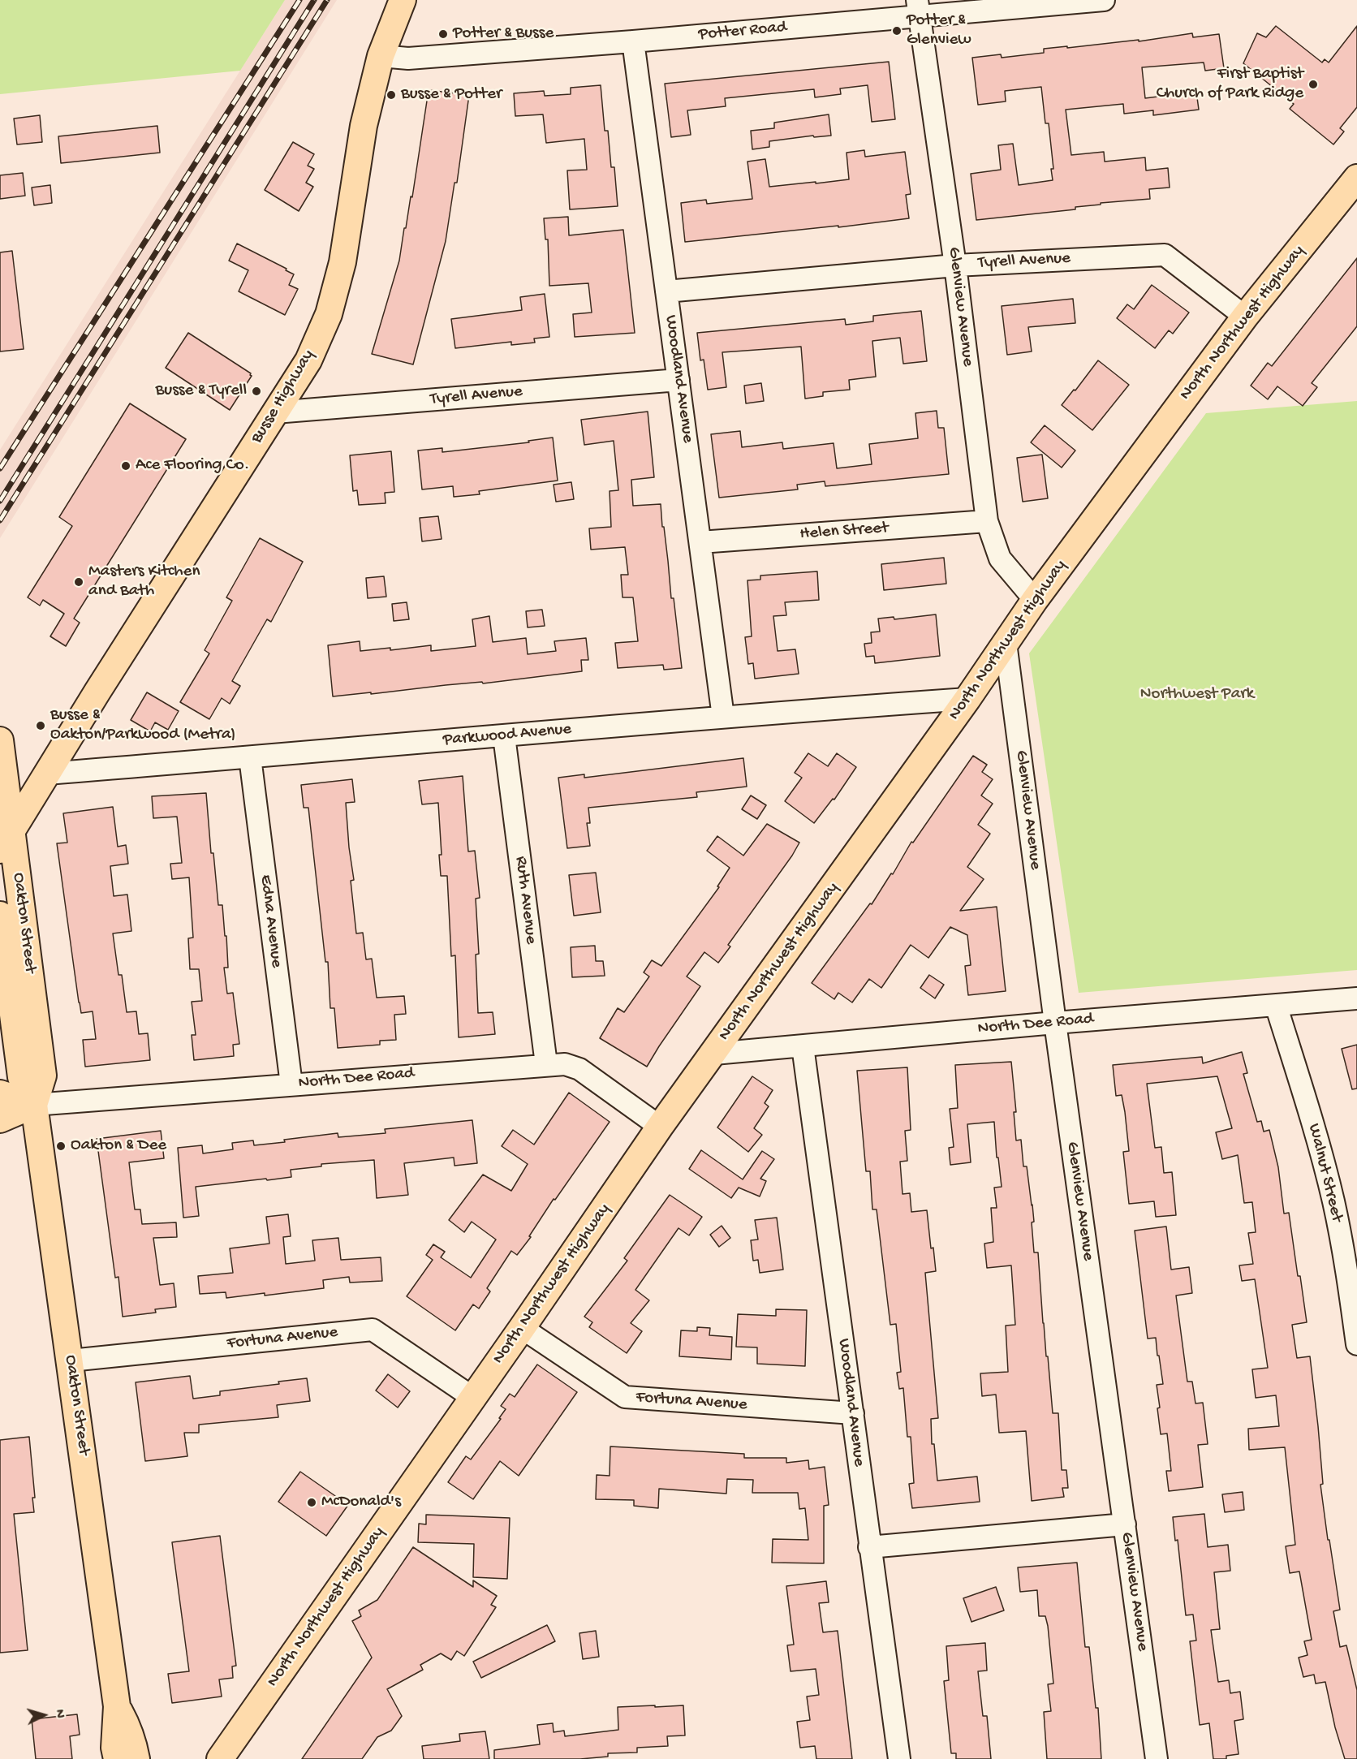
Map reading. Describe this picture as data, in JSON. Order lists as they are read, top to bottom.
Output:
{
  "streets": {
    "main road": [
      "North Northwest Highway",
      "Busse Highway",
      "Oakton Street",
      "North Dee Road"
    ],
    "street": [
      "Potter Road",
      "Tyrell Avenue",
      "Glenview Avenue",
      "Woodland Avenue",
      "Helen Street",
      "Parkwood Avenue",
      "Ruth Avenue",
      "Edna Avenue",
      "Walnut Street",
      "Fortuna Avenue"
    ]
  },
  "crossings": [
    ["Potter Road", "Glenview Avenue"],
    ["Potter Road", "Woodland Avenue"],
    ["Potter Road", "Busse Highway"],
    ["Tyrell Avenue", "Glenview Avenue"],
    ["Tyrell Avenue", "North Northwest Highway"],
    ["Tyrell Avenue", "Woodland Avenue"],
    ["Tyrell Avenue", "Busse Highway"],
    ["Glenview Avenue", "North Northwest Highway"],
    ["Glenview Avenue", "Helen Street"],
    ["Glenview Avenue", "North Dee Road"],
    ["North Northwest Highway", "Parkwood Avenue"],
    ["North Northwest Highway", "North Dee Road"],
    ["North Northwest Highway", "Fortuna Avenue"],
    ["Woodland Avenue", "Helen Street"],
    ["Woodland Avenue", "Parkwood Avenue"],
    ["Woodland Avenue", "North Dee Road"],
    ["Woodland Avenue", "Fortuna Avenue"],
    ["Busse Highway", "Parkwood Avenue"],
    ["Busse Highway", "Oakton Street"],
    ["Parkwood Avenue", "Ruth Avenue"],
    ["Parkwood Avenue", "Edna Avenue"],
    ["Ruth Avenue", "North Dee Road"],
    ["Edna Avenue", "North Dee Road"],
    ["Oakton Street", "North Dee Road"],
    ["Oakton Street", "Fortuna Avenue"],
    ["North Dee Road", "Walnut Street"]
  ],
  "parks": ["Northwest Park"],
  "places": [
    "Potter & Glenview",
    "Potter & Busse",
    "First Baptist Church of Park Ridge",
    "Busse & Potter",
    "Busse & Tyrell",
    "Ace Flooring Co.",
    "Masters Kitchen and Bath",
    "Busse & Oakton/Parkwood (Metra)",
    "Oakton & Dee",
    "McDonald's"
  ],
  "north": "right"
}
